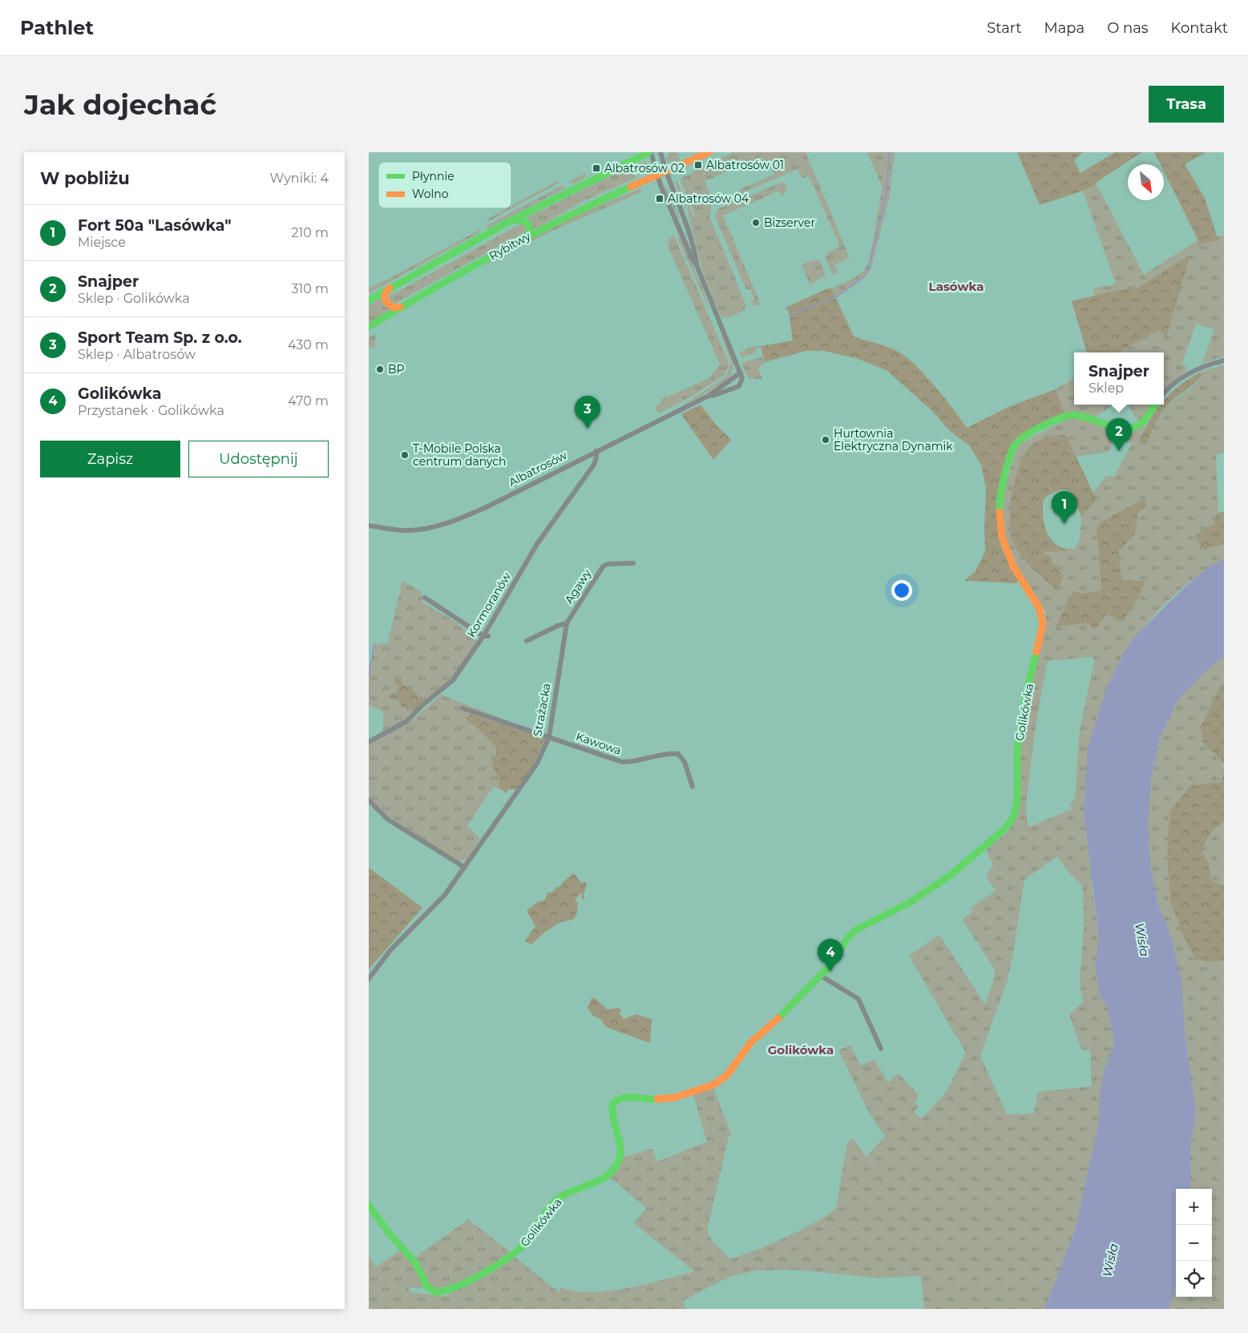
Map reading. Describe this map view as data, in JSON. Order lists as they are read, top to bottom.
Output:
{
  "streets": {
    "street": [
      "Rybitwy",
      "Albatrosów",
      "Agawy",
      "Kormoranów",
      "Strażacka",
      "Golikówka",
      "Kawowa"
    ]
  },
  "crossings": [
    ["Albatrosów", "Kormoranów"],
    ["Agawy", "Strażacka"],
    ["Strażacka", "Kawowa"]
  ],
  "districts": ["Lasówka", "Golikówka"],
  "water": ["Wisła"],
  "places": {
    "transit": ["Albatrosów 01", "Albatrosów 02", "Albatrosów 04"],
    "other": [
      "Bizserver",
      "BP",
      "Hurtownia Elektryczna Dynamik",
      "T‑Mobile Polska centrum danych"
    ]
  },
  "legend": ["Płynnie", "Wolno"],
  "north": "bottom right",
  "page": {
    "header": "Pathlet",
    "nav": [
      "Start",
      "Mapa",
      "O nas",
      "Kontakt"
    ],
    "buttons": [
      "Trasa",
      ["Zapisz", "Udostępnij"]
    ],
    "title": "Jak dojechać",
    "heading": ["W pobliżu", "Wyniki: 4"],
    "list": [
      {
        "mark": "1",
        "name": "Fort 50a \"Lasówka\"",
        "note": "Miejsce",
        "value": "210 m"
      },
      {
        "mark": "2",
        "name": "Snajper",
        "note": "Sklep · Golikówka",
        "value": "310 m"
      },
      {
        "mark": "3",
        "name": "Sport Team Sp. z o.o.",
        "note": "Sklep · Albatrosów",
        "value": "430 m"
      },
      {
        "mark": "4",
        "name": "Golikówka",
        "note": "Przystanek · Golikówka",
        "value": "470 m"
      }
    ],
    "popup": ["Snajper", "Sklep"],
    "pins": [
      "3",
      "2",
      "1",
      "4"
    ],
    "map_buttons": ["+", "−"]
  }
}
